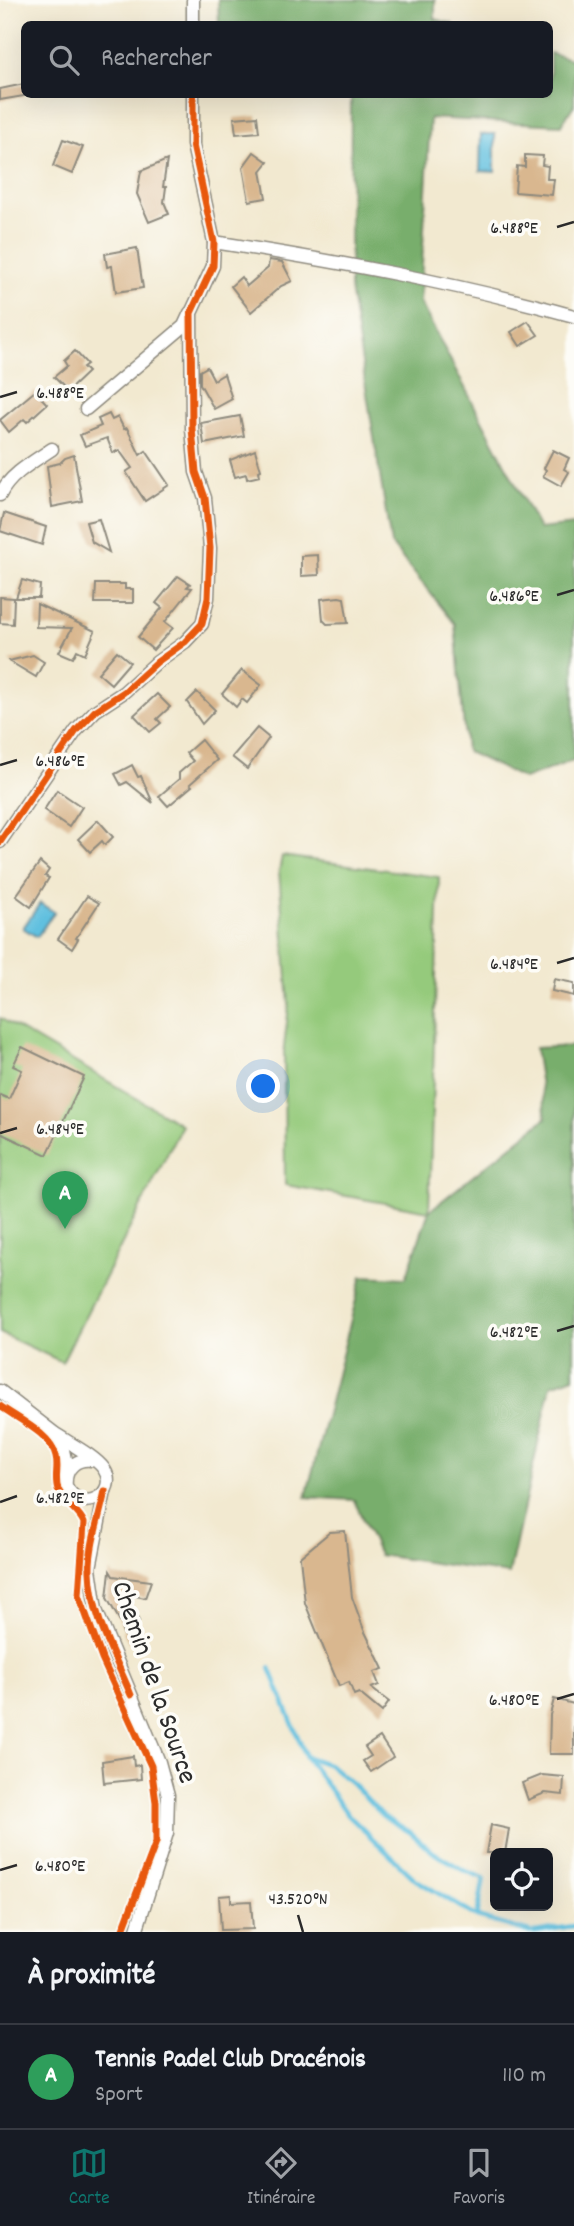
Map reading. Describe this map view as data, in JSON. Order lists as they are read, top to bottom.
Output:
{
  "streets": {
    "street": ["Chemin de la Source"]
  },
  "page": {
    "search": "Rechercher",
    "pins": "A",
    "heading": "À proximité",
    "list": [
      {
        "mark": "A",
        "name": "Tennis Padel Club Dracénois",
        "note": "Sport",
        "value": "110 m"
      }
    ],
    "nav": ["Carte", "Itinéraire", "Favoris"]
  },
  "coordinates": [
    "6.488°E",
    "6.486°E",
    "6.484°E",
    "6.482°E",
    "6.480°E",
    "43.520°N"
  ]
}
